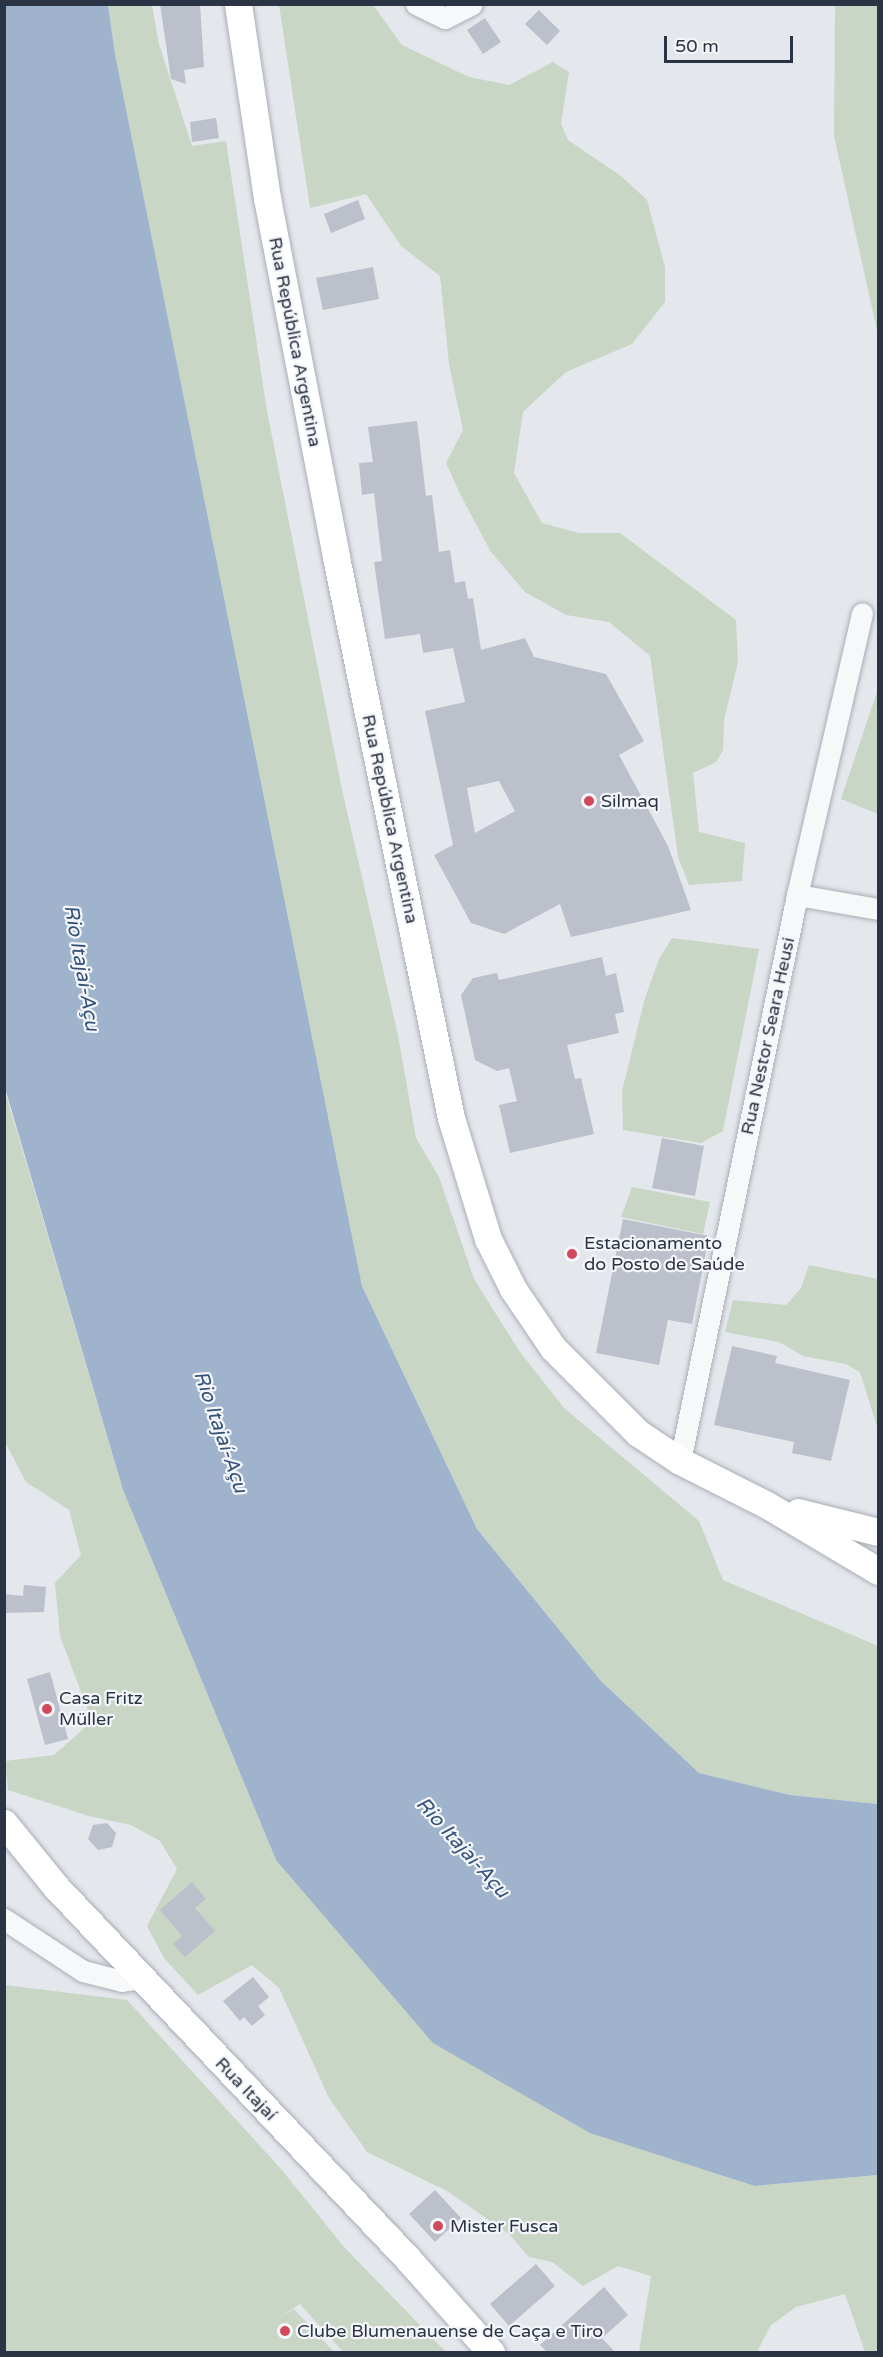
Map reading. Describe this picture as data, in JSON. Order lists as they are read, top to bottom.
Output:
{
  "streets": {
    "main road": ["Rua República Argentina", "Rua Itajaí"],
    "street": ["Rua Nestor Seara Heusi"]
  },
  "crossings": [
    ["Rua República Argentina", "Rua Nestor Seara Heusi"]
  ],
  "water": ["Rio Itajaí-Açu"],
  "places": [
    "Silmaq",
    "Estacionamento do Posto de Saúde",
    "Casa Fritz Müller",
    "Mister Fusca",
    "Clube Blumenauense de Caça e Tiro"
  ],
  "scale_bar": "50 m"
}
